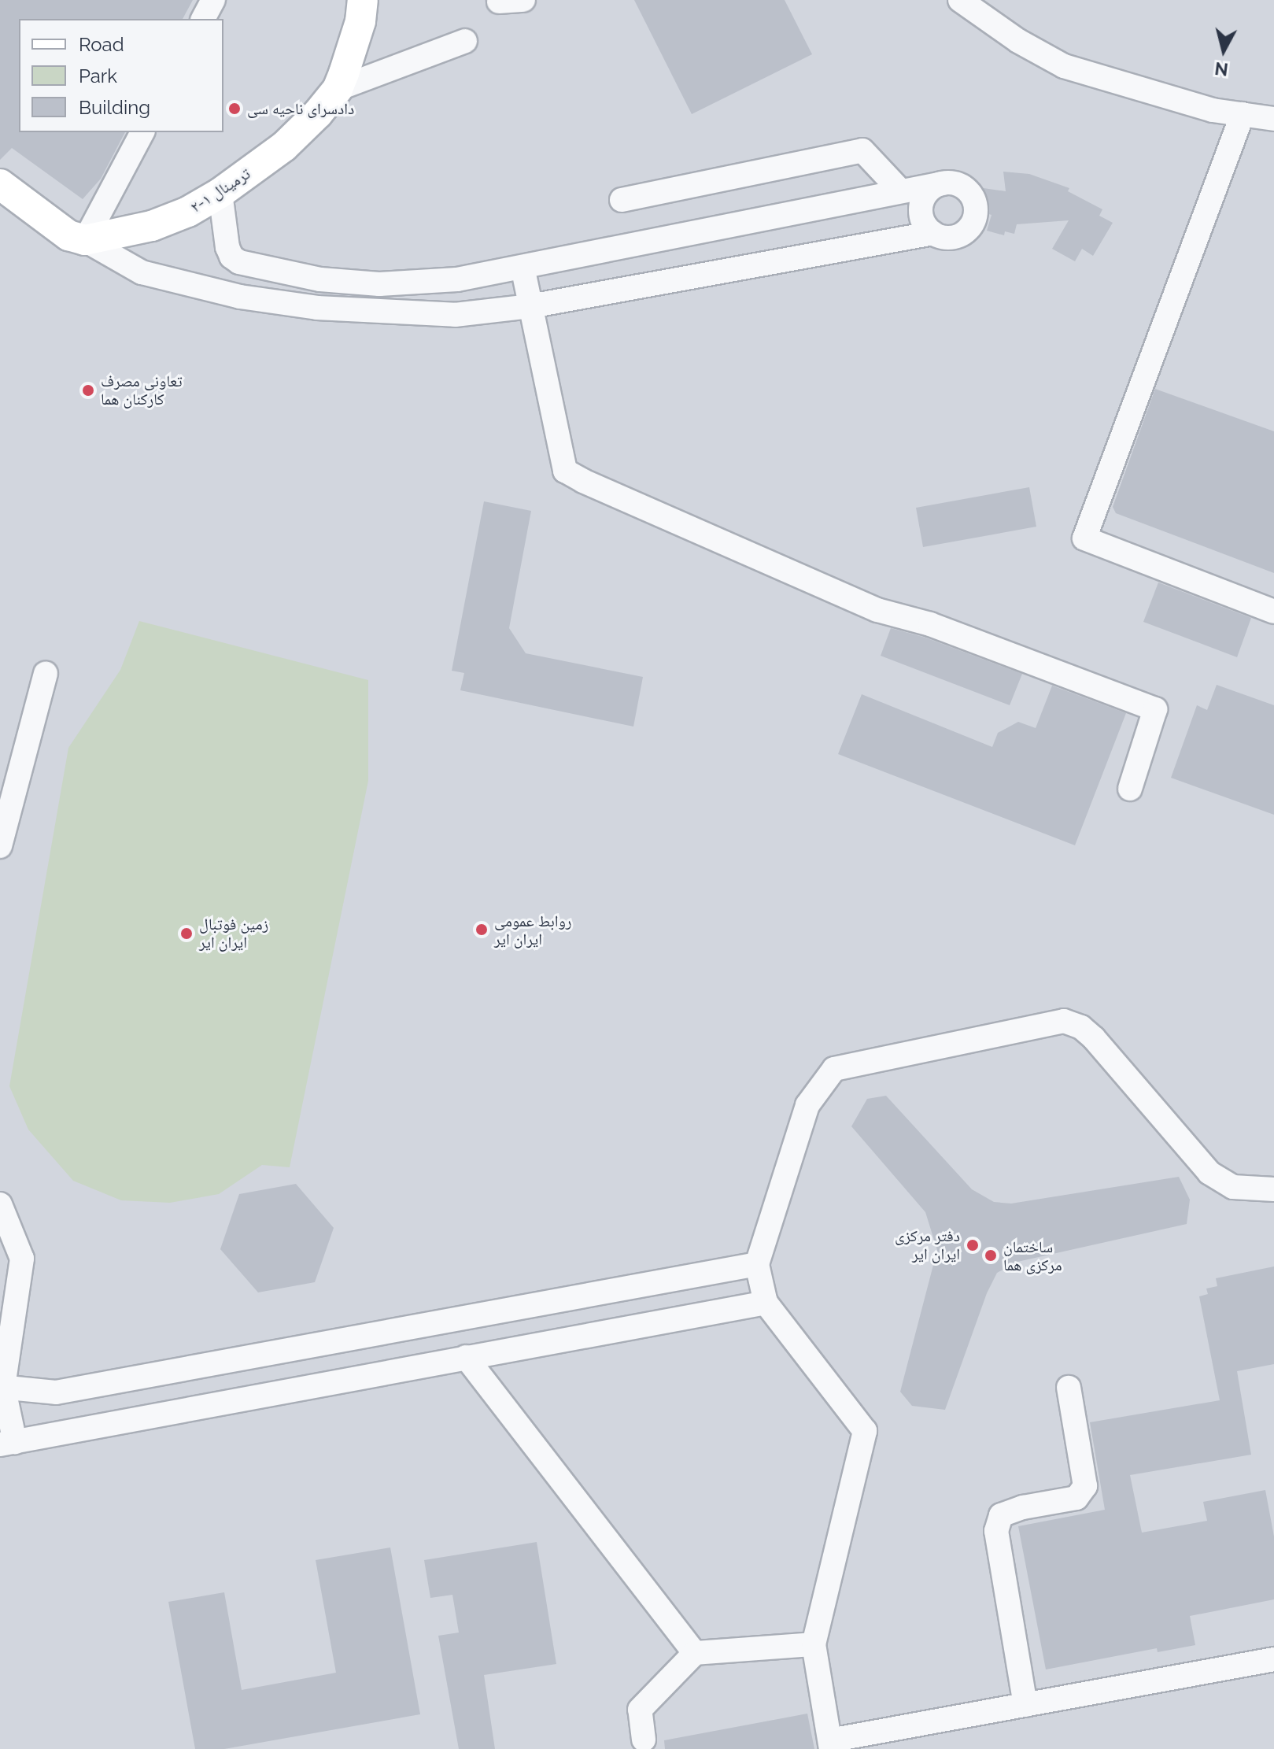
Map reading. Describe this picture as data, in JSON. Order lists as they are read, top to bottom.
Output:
{
  "streets": {
    "main road": ["ترمینال ۱-۲"]
  },
  "places": [
    "دادسرای ناحیه سی",
    "تعاونی مصرف کارکنان هما",
    "روابط عمومی ایران ایر",
    "زمین فوتبال ایران ایر",
    "دفتر مرکزی ایران ایر",
    "ساختمان مرکزی هما"
  ],
  "legend": ["Road", "Park", "Building"],
  "north": "bottom"
}
